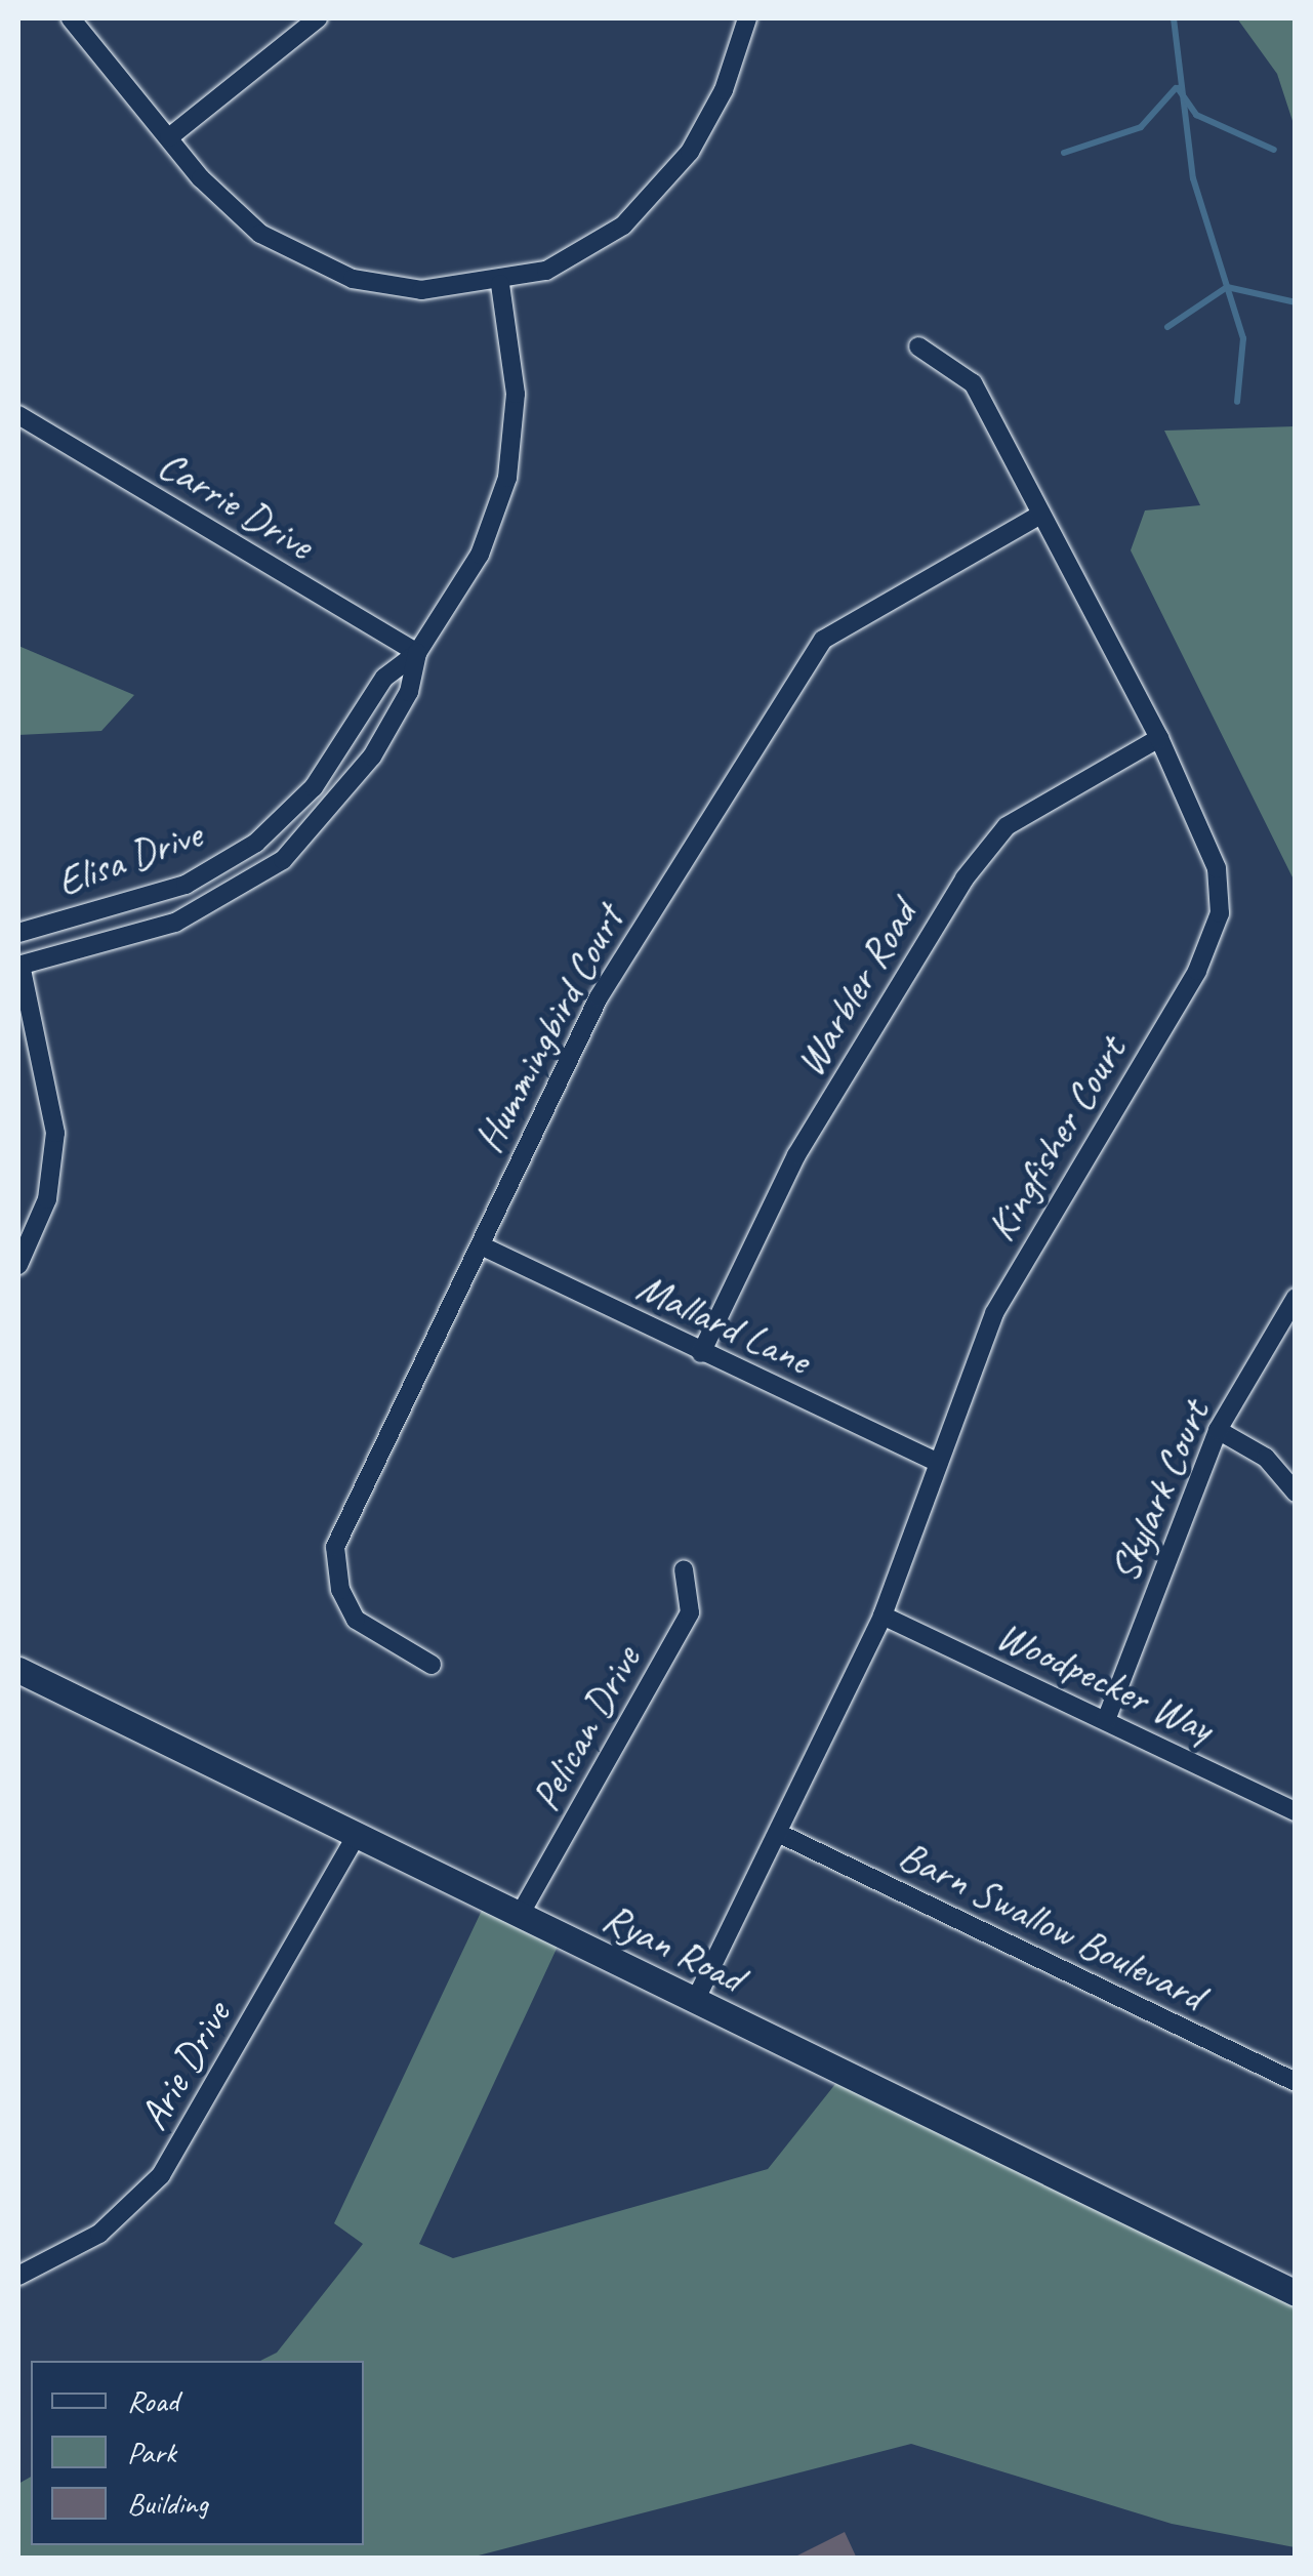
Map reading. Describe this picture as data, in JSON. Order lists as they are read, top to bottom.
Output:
{
  "streets": {
    "street": [
      "Carrie Drive",
      "Elisa Drive",
      "Warbler Road",
      "Hummingbird Court",
      "Kingfisher Court",
      "Mallard Lane",
      "Skylark Court",
      "Woodpecker Way",
      "Pelican Drive",
      "Barn Swallow Boulevard",
      "Ryan Road",
      "Arie Drive"
    ]
  },
  "crossings": [
    ["Carrie Drive", "Elisa Drive"],
    ["Warbler Road", "Kingfisher Court"],
    ["Warbler Road", "Mallard Lane"],
    ["Hummingbird Court", "Kingfisher Court"],
    ["Hummingbird Court", "Mallard Lane"],
    ["Kingfisher Court", "Mallard Lane"],
    ["Kingfisher Court", "Woodpecker Way"],
    ["Kingfisher Court", "Barn Swallow Boulevard"],
    ["Kingfisher Court", "Ryan Road"],
    ["Skylark Court", "Woodpecker Way"],
    ["Pelican Drive", "Ryan Road"],
    ["Ryan Road", "Arie Drive"]
  ],
  "legend": ["Road", "Park", "Building"]
}
